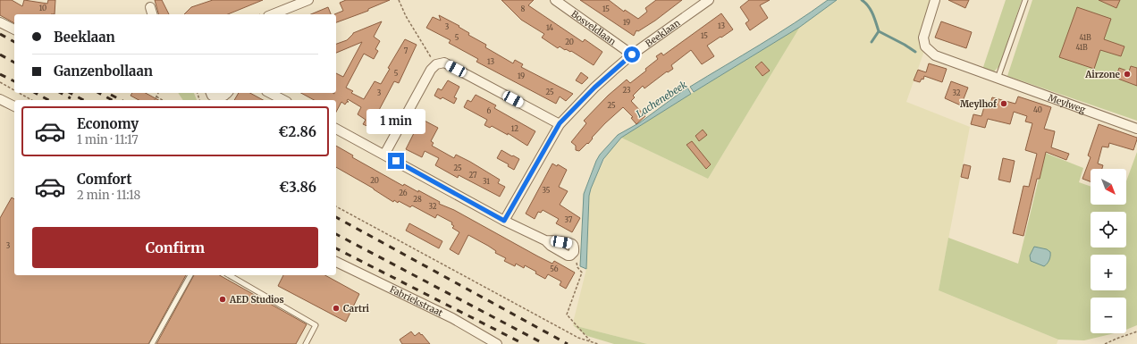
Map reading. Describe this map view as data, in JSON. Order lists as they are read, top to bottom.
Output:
{
  "streets": {
    "street": [
      "Bosveldlaan",
      "Beeklaan",
      "Meylweg",
      "Fabriekstraat"
    ]
  },
  "crossings": [
    ["Bosveldlaan", "Beeklaan"]
  ],
  "water": ["Lachenebeek"],
  "places": [
    "Airzone",
    "Meylhof",
    "AED Studios",
    "Cartri"
  ],
  "house_numbers": [
    "10",
    "8",
    "15",
    "19",
    "13",
    "3",
    "14",
    "15",
    "5",
    "41B",
    "20",
    "41B",
    "7",
    "13",
    "5",
    "19",
    "23",
    "25",
    "3",
    "32",
    "25",
    "40",
    "6",
    "12",
    "25",
    "27",
    "20",
    "31",
    "35",
    "26",
    "28",
    "32",
    "37",
    "3",
    "56"
  ],
  "north": "bottom right",
  "page": {
    "banner": ["Beeklaan", "Ganzenbollaan"],
    "list": [
      {
        "name": "Economy",
        "note": "1 min · 11:17",
        "value": "€2.86"
      },
      {
        "name": "Comfort",
        "note": "2 min · 11:18",
        "value": "€3.86"
      }
    ],
    "bubble": "1 min",
    "map_buttons": ["+", "−"],
    "buttons": "Confirm"
  }
}
